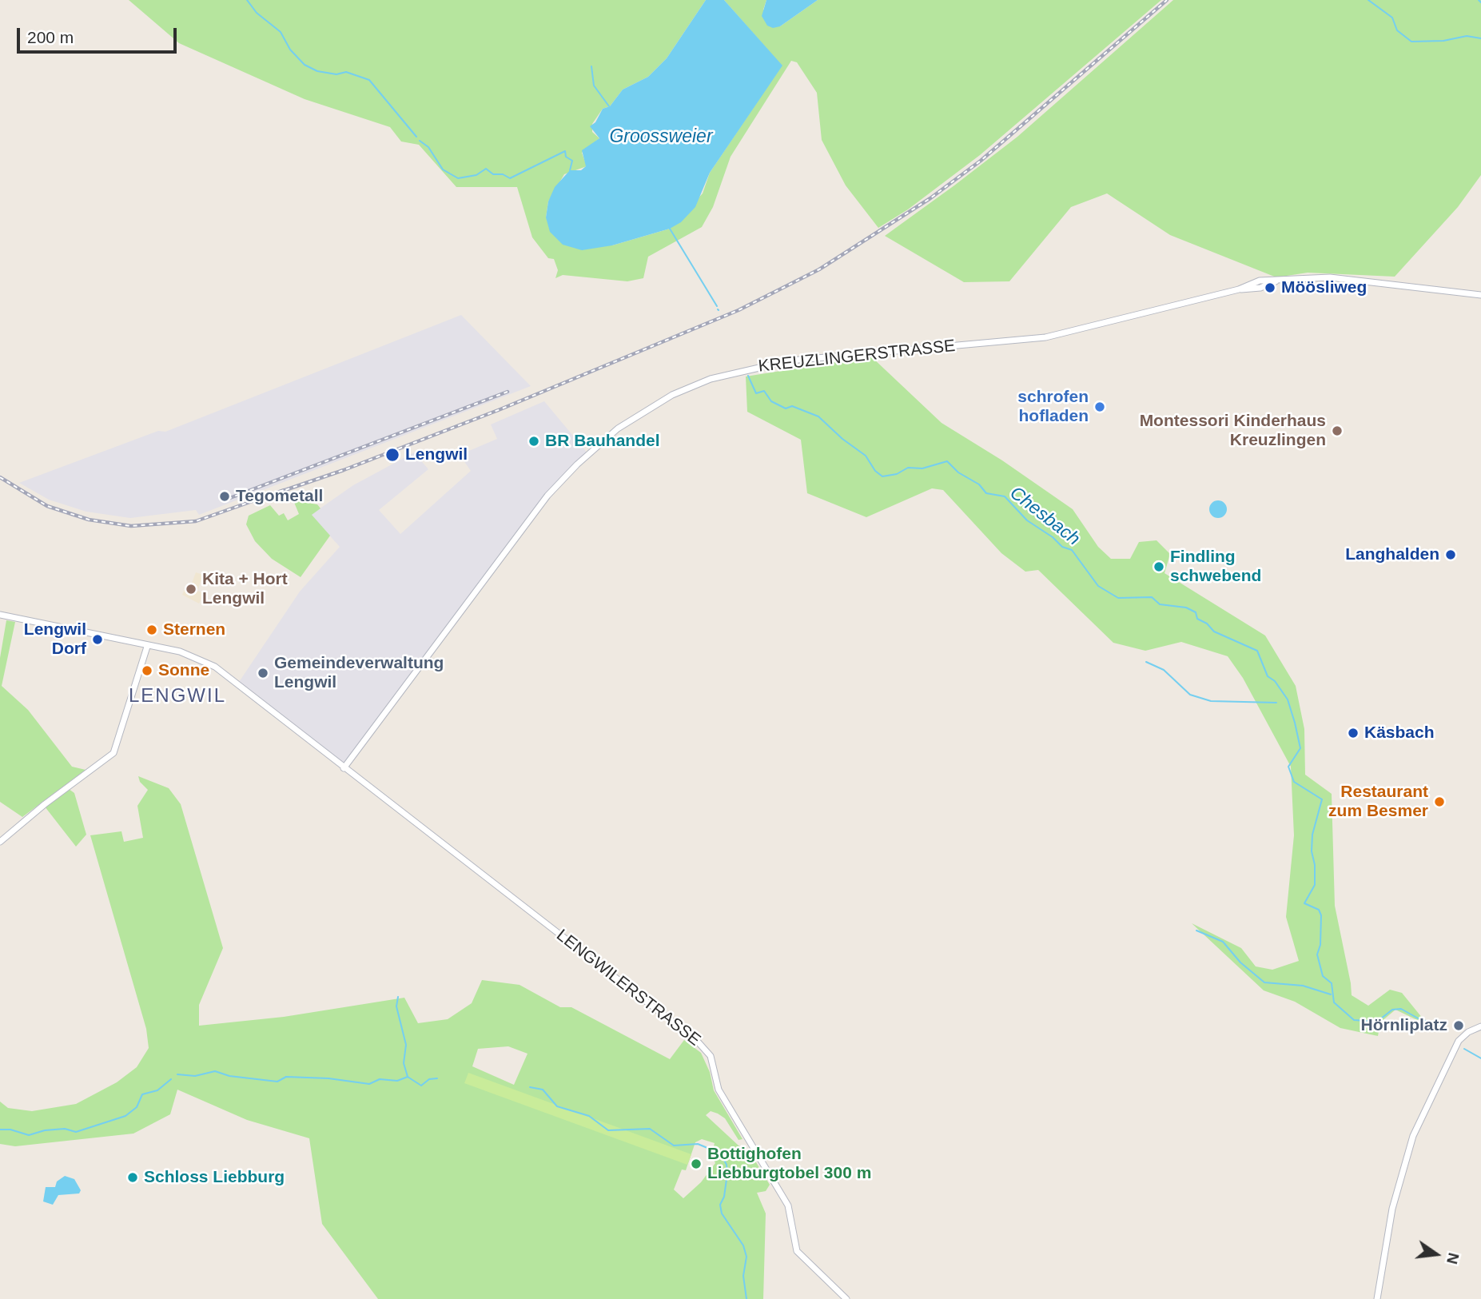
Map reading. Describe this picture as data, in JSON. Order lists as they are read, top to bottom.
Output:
{
  "streets": {
    "street": ["KREUZLINGERSTRASSE", "LENGWILERSTRASSE"]
  },
  "crossings": [
    ["KREUZLINGERSTRASSE", "LENGWILERSTRASSE"]
  ],
  "districts": ["LENGWIL"],
  "water": ["Groossweier", "Chesbach"],
  "places": [
    "Möösliweg",
    "schrofen hofladen",
    "Montessori Kinderhaus Kreuzlingen",
    "BR Bauhandel",
    "Lengwil",
    "Tegometall",
    "Langhalden",
    "Findling schwebend",
    "Kita + Hort Lengwil",
    "Sternen",
    "Lengwil Dorf",
    "Sonne",
    "Gemeindeverwaltung Lengwil",
    "Käsbach",
    "Restaurant zum Besmer",
    "Hörnliplatz",
    "Bottighofen Liebburgtobel 300 m",
    "Schloss Liebburg"
  ],
  "scale_bar": "200 m",
  "north": "right"
}
